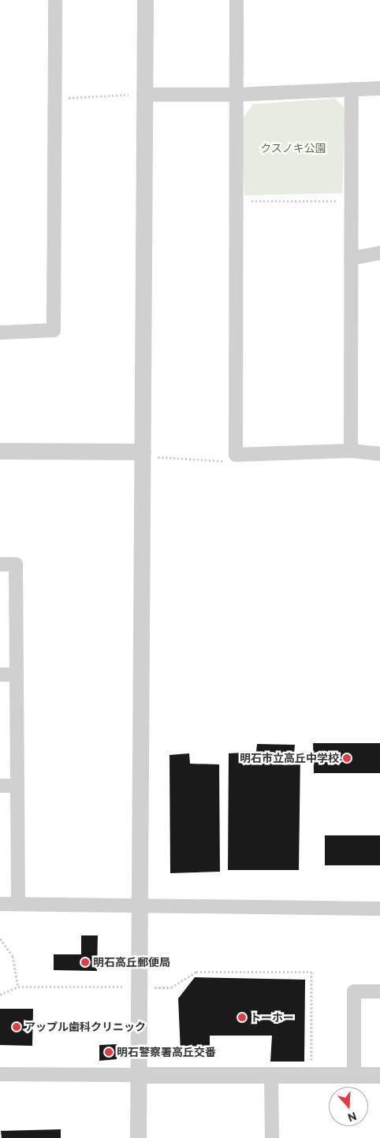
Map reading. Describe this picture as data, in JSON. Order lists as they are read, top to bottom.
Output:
{
  "parks": ["クスノキ公園"],
  "places": [
    "明石市立高丘中学校",
    "明石高丘郵便局",
    "トーホー",
    "アップル歯科クリニック",
    "明石警察署高丘交番"
  ],
  "north": "bottom"
}
